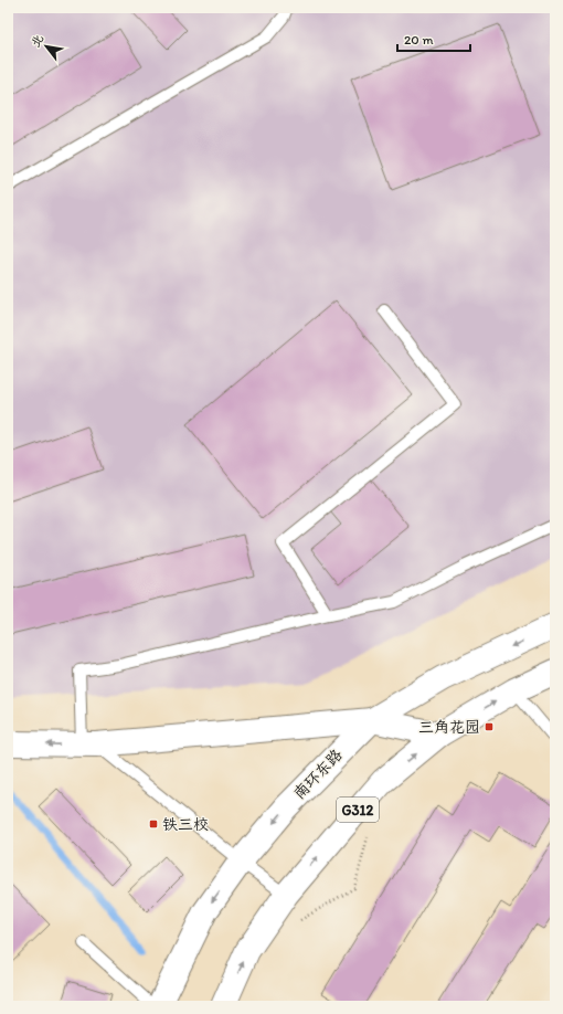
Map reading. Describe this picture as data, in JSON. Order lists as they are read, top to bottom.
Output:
{
  "streets": {
    "main road": ["南环东路", "G312"]
  },
  "places": {
    "transit": ["三角花园", "铁三校"]
  },
  "scale_bar": "20 m",
  "north": "top left"
}
